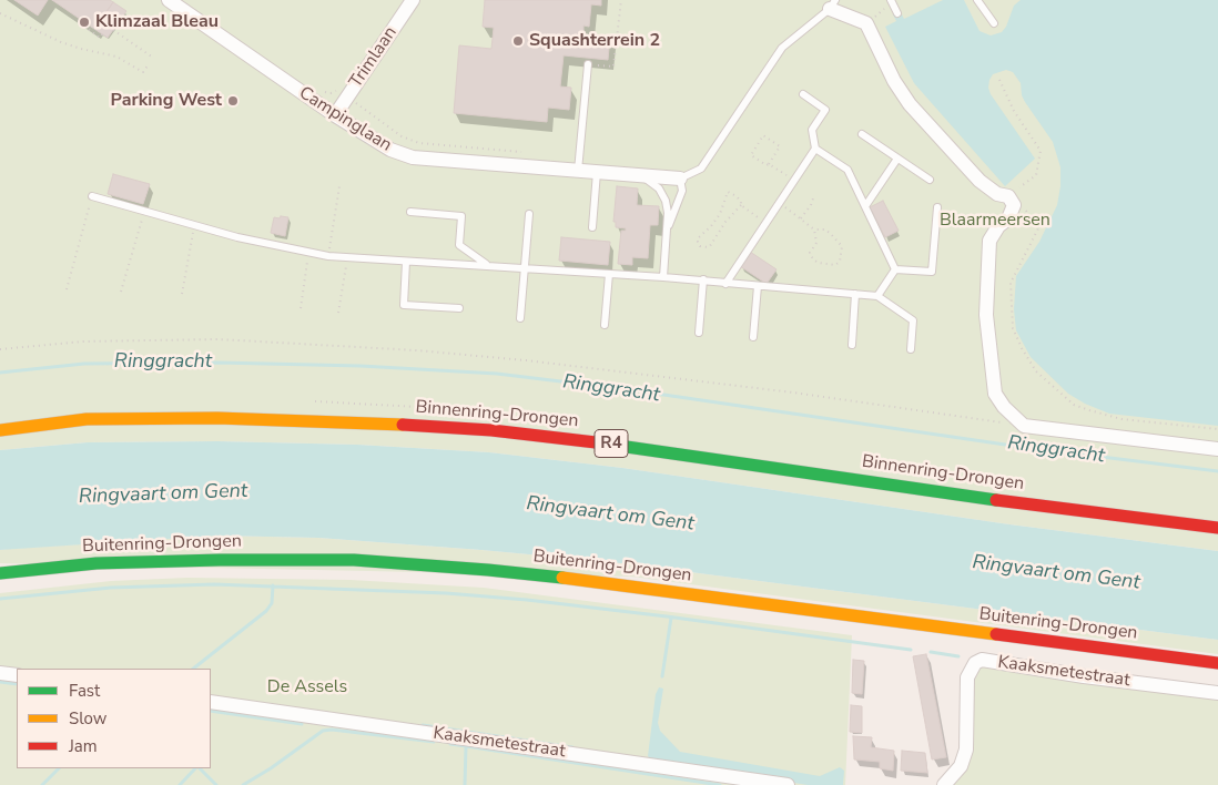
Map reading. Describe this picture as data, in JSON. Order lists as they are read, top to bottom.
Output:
{
  "streets": {
    "highway": ["Binnenring-Drongen", "R4", "Buitenring-Drongen"],
    "street": ["Trimlaan", "Campinglaan", "Kaaksmetestraat"]
  },
  "crossings": [
    ["Trimlaan", "Campinglaan"]
  ],
  "water": ["Ringgracht", "Ringvaart om Gent"],
  "parks": ["Blaarmeersen", "De Assels"],
  "places": ["Klimzaal Bleau", "Squashterrein 2", "Parking West"],
  "legend": ["Fast", "Slow", "Jam"]
}
